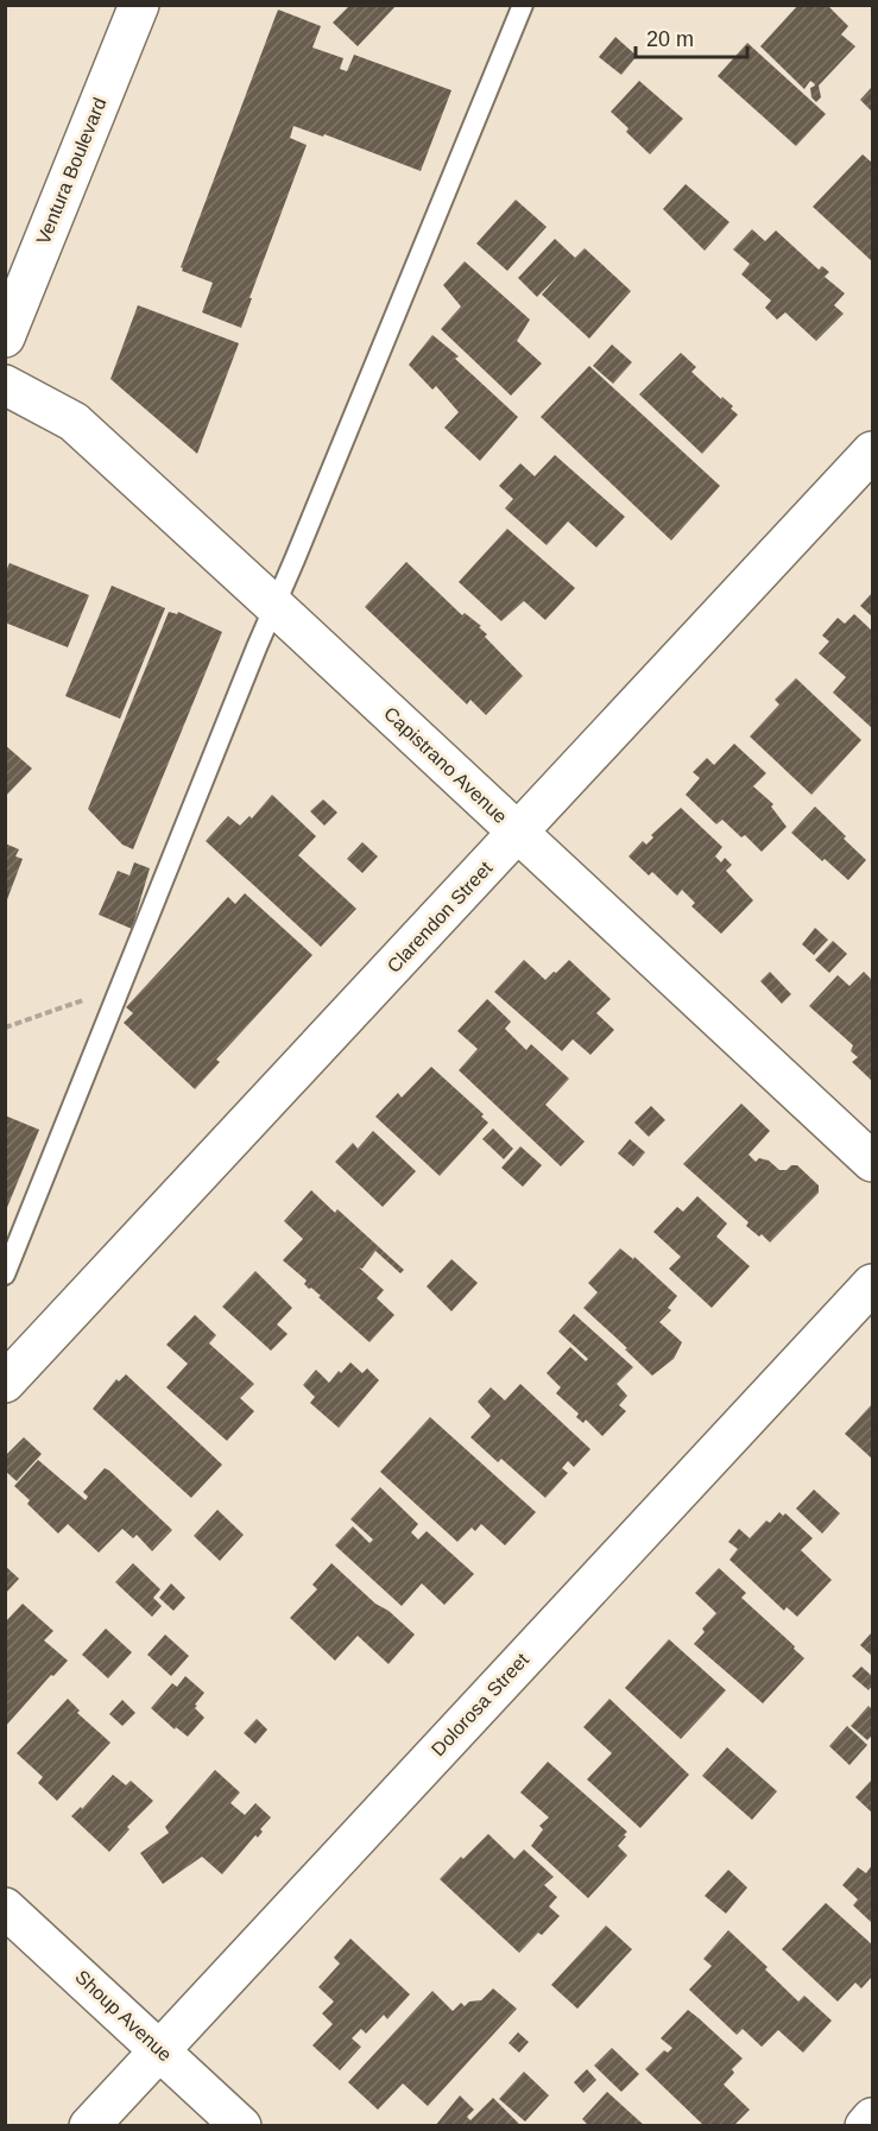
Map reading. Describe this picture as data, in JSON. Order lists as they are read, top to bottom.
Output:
{
  "streets": {
    "street": [
      "Ventura Boulevard",
      "Capistrano Avenue",
      "Clarendon Street",
      "Dolorosa Street",
      "Shoup Avenue"
    ]
  },
  "crossings": [
    ["Capistrano Avenue", "Clarendon Street"],
    ["Dolorosa Street", "Shoup Avenue"]
  ],
  "scale_bar": "20 m"
}
